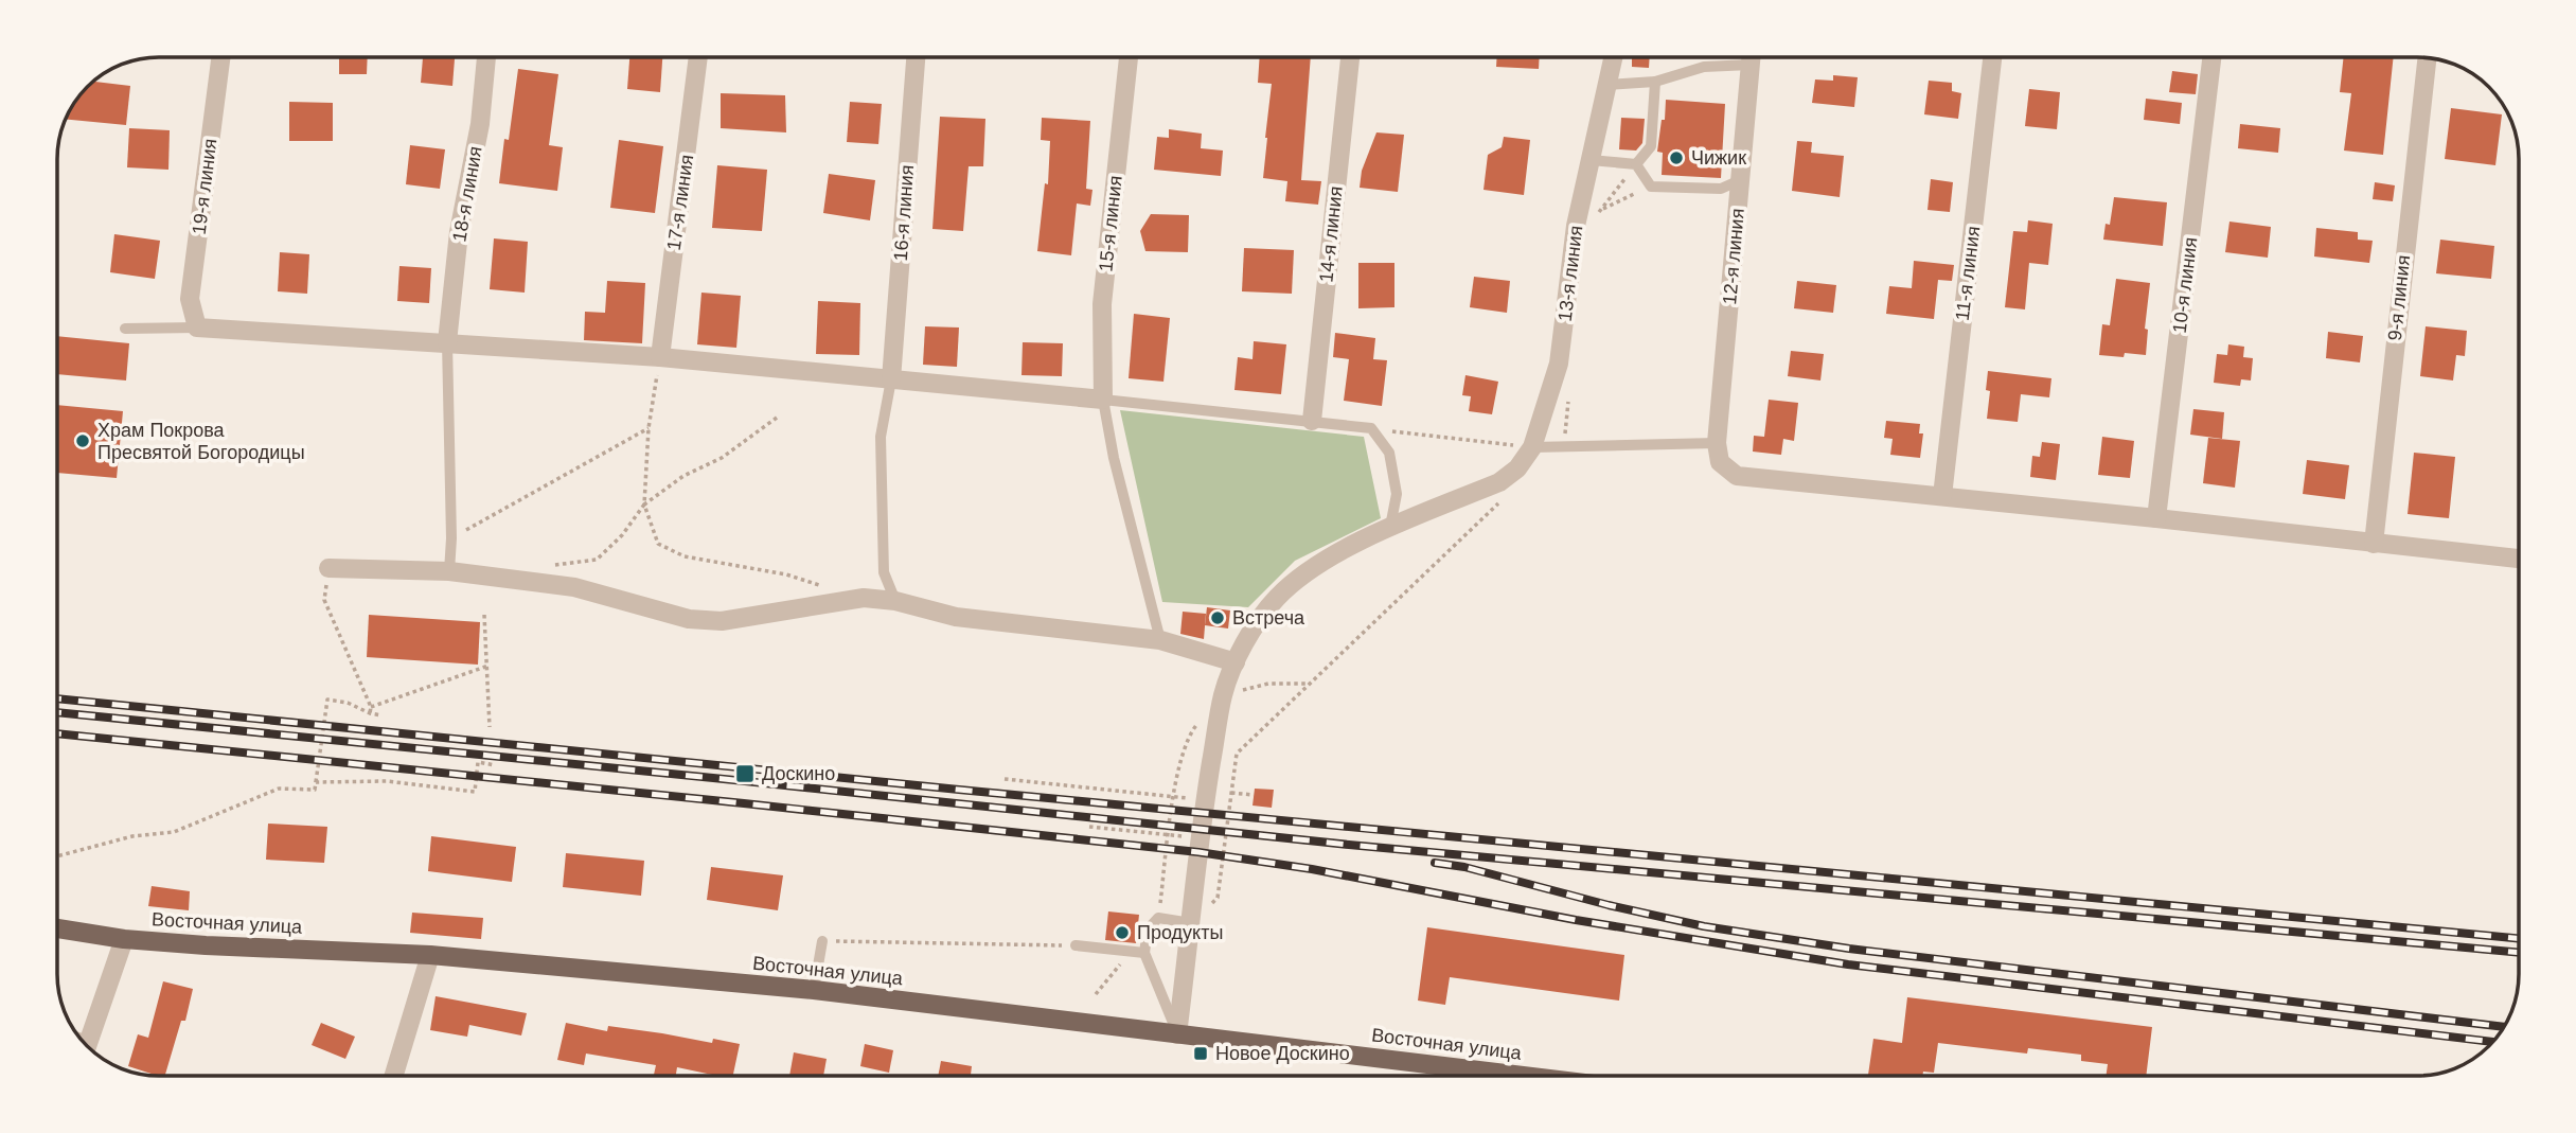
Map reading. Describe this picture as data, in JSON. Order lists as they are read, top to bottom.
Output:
{
  "streets": {
    "main road": ["Восточная улица"],
    "street": [
      "19-я линия",
      "18-я линия",
      "17-я линия",
      "16-я линия",
      "15-я линия",
      "14-я линия",
      "12-я линия",
      "13-я линия",
      "11-я линия",
      "10-я линия",
      "9-я линия"
    ]
  },
  "places": {
    "other": [
      "Чижик",
      "Храм Покрова Пресвятой Богородицы",
      "Встреча",
      "Продукты"
    ],
    "transit": ["Доскино", "Новое Доскино"]
  }
}
